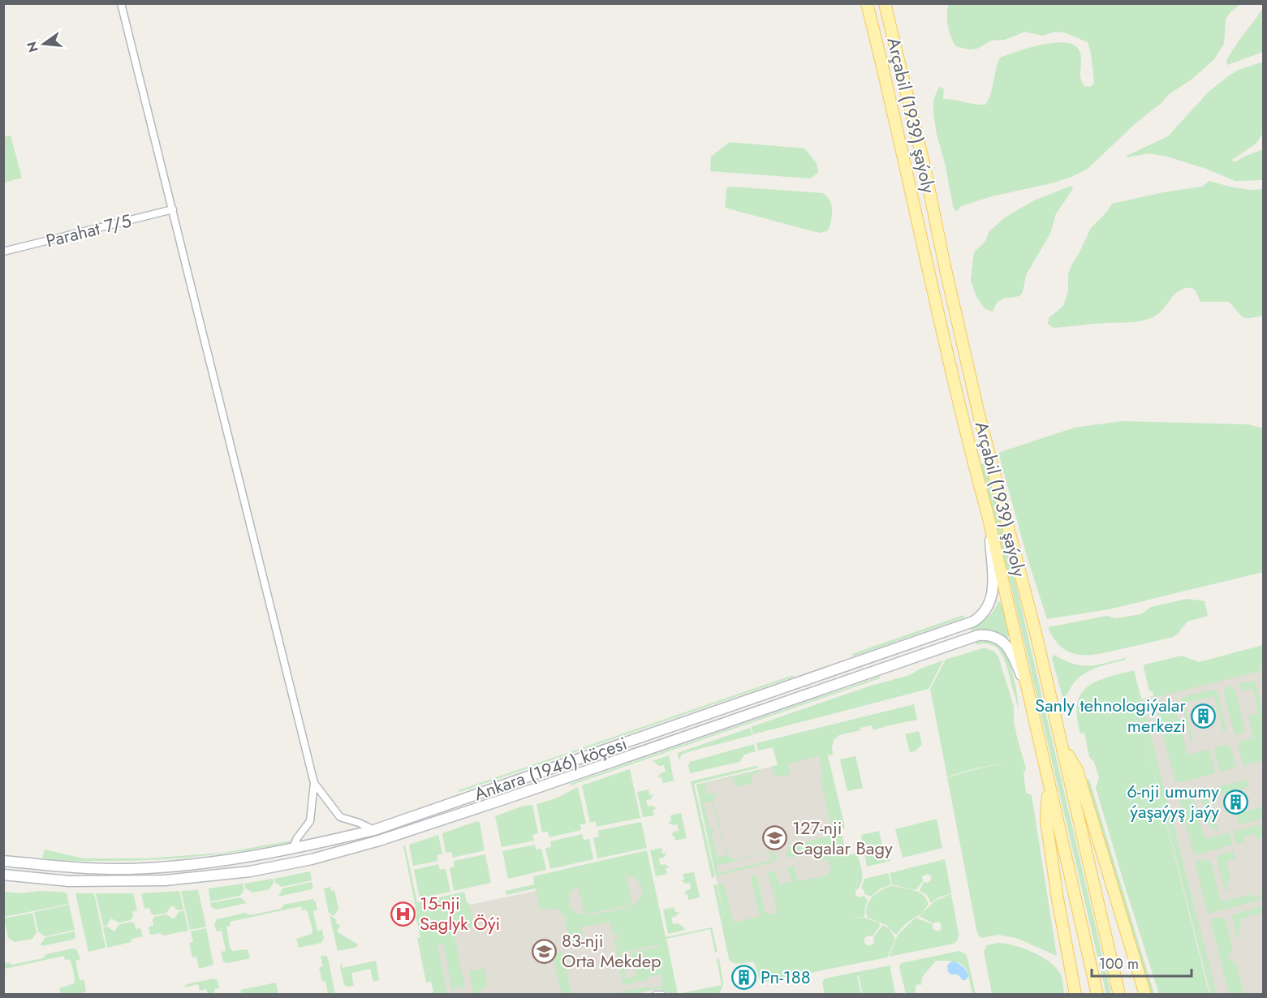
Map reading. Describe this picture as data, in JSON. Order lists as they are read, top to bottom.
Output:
{
  "streets": {
    "main road": ["Arçabil (1939) şaýoly", "Ankara (1946) köçesi"],
    "street": ["Parahat 7/5"]
  },
  "crossings": [
    ["Arçabil (1939) şaýoly", "Ankara (1946) köçesi"]
  ],
  "places": {
    "building": ["Sanly tehnologiýalar merkezi", "6-nji umumy ýaşaýyş jaýy", "Рп-188"],
    "school or university": ["127-nji Cagalar Bagy", "83-nji Orta Mekdep"],
    "hospital": ["15-nji Saglyk Öýi"]
  },
  "scale_bar": "100 m",
  "north": "left"
}
